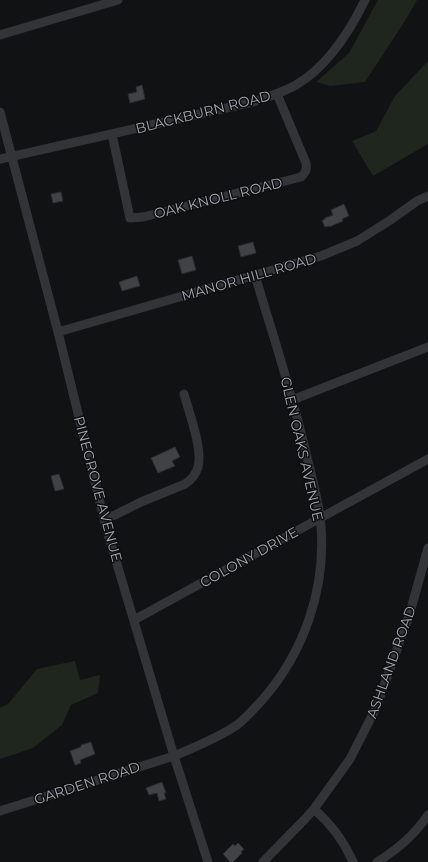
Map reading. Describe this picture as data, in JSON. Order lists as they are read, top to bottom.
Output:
{
  "streets": {
    "street": [
      "BLACKBURN ROAD",
      "OAK KNOLL ROAD",
      "MANOR HILL ROAD",
      "GLEN OAKS AVENUE",
      "PINEGROVE AVENUE",
      "COLONY DRIVE",
      "ASHLAND ROAD",
      "GARDEN ROAD"
    ]
  },
  "crossings": [
    ["BLACKBURN ROAD", "OAK KNOLL ROAD"],
    ["BLACKBURN ROAD", "PINEGROVE AVENUE"],
    ["MANOR HILL ROAD", "GLEN OAKS AVENUE"],
    ["MANOR HILL ROAD", "PINEGROVE AVENUE"],
    ["GLEN OAKS AVENUE", "PINEGROVE AVENUE"],
    ["GLEN OAKS AVENUE", "COLONY DRIVE"],
    ["GLEN OAKS AVENUE", "GARDEN ROAD"],
    ["PINEGROVE AVENUE", "COLONY DRIVE"],
    ["PINEGROVE AVENUE", "GARDEN ROAD"]
  ]
}
